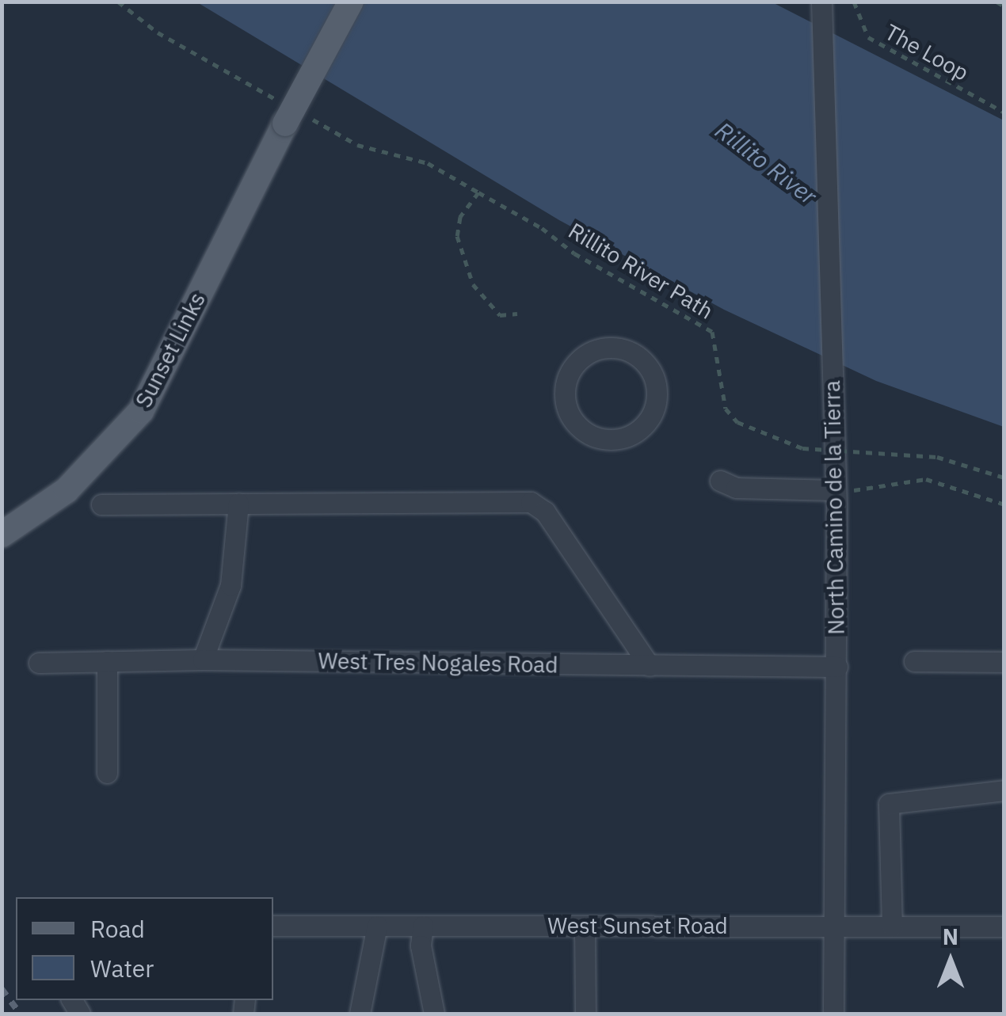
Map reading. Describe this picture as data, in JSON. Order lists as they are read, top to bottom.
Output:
{
  "streets": {
    "main road": ["Sunset Links"],
    "street": ["North Camino de la Tierra", "West Tres Nogales Road", "West Sunset Road"],
    "path": ["The Loop", "Rillito River Path"]
  },
  "crossings": [
    ["Rillito River Path", "Sunset Links"],
    ["North Camino de la Tierra", "West Tres Nogales Road"],
    ["North Camino de la Tierra", "West Sunset Road"]
  ],
  "water": ["Rillito River"],
  "legend": ["Road", "Water"],
  "north": "top"
}
